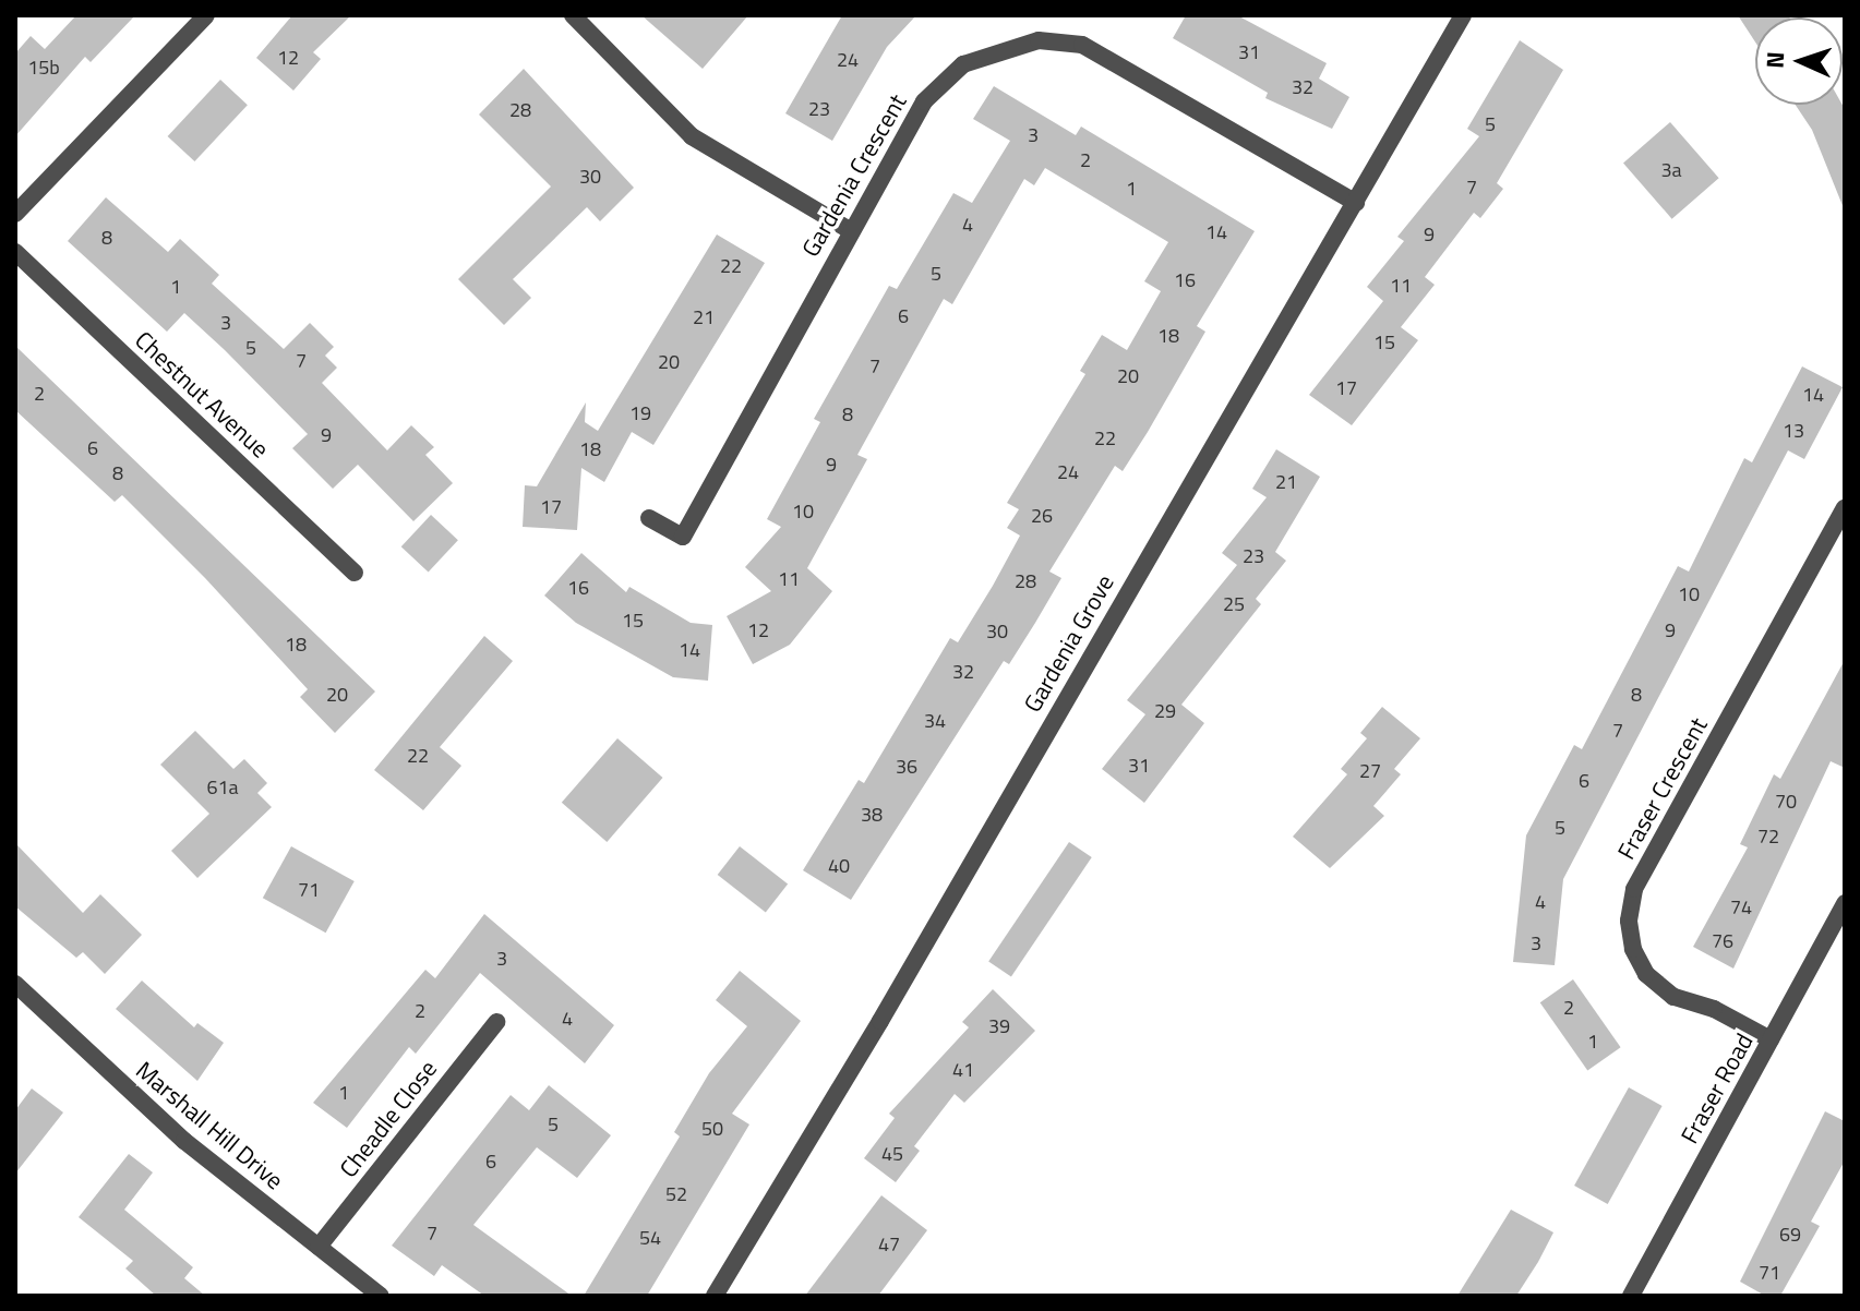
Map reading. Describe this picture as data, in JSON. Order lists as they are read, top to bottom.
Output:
{
  "streets": {
    "street": [
      "Gardenia Crescent",
      "Chestnut Avenue",
      "Gardenia Grove",
      "Fraser Crescent",
      "Fraser Road",
      "Cheadle Close",
      "Marshall Hill Drive"
    ]
  },
  "crossings": [
    ["Gardenia Crescent", "Gardenia Grove"],
    ["Fraser Crescent", "Fraser Road"],
    ["Cheadle Close", "Marshall Hill Drive"]
  ],
  "house_numbers": [
    "31",
    "12",
    "24",
    "15b",
    "32",
    "23",
    "28",
    "5",
    "3",
    "2",
    "3a",
    "30",
    "7",
    "1",
    "4",
    "14",
    "9",
    "8",
    "22",
    "5",
    "16",
    "11",
    "1",
    "6",
    "21",
    "3",
    "18",
    "15",
    "5",
    "7",
    "20",
    "7",
    "20",
    "17",
    "2",
    "14",
    "19",
    "8",
    "13",
    "9",
    "22",
    "6",
    "18",
    "9",
    "24",
    "8",
    "21",
    "17",
    "10",
    "26",
    "23",
    "11",
    "28",
    "16",
    "10",
    "25",
    "15",
    "12",
    "9",
    "30",
    "18",
    "14",
    "32",
    "20",
    "8",
    "29",
    "34",
    "7",
    "22",
    "31",
    "36",
    "27",
    "6",
    "61a",
    "70",
    "38",
    "5",
    "72",
    "40",
    "71",
    "4",
    "74",
    "76",
    "3",
    "3",
    "2",
    "2",
    "4",
    "39",
    "1",
    "41",
    "1",
    "5",
    "50",
    "45",
    "6",
    "52",
    "7",
    "69",
    "54",
    "47",
    "71"
  ],
  "north": "left"
}
